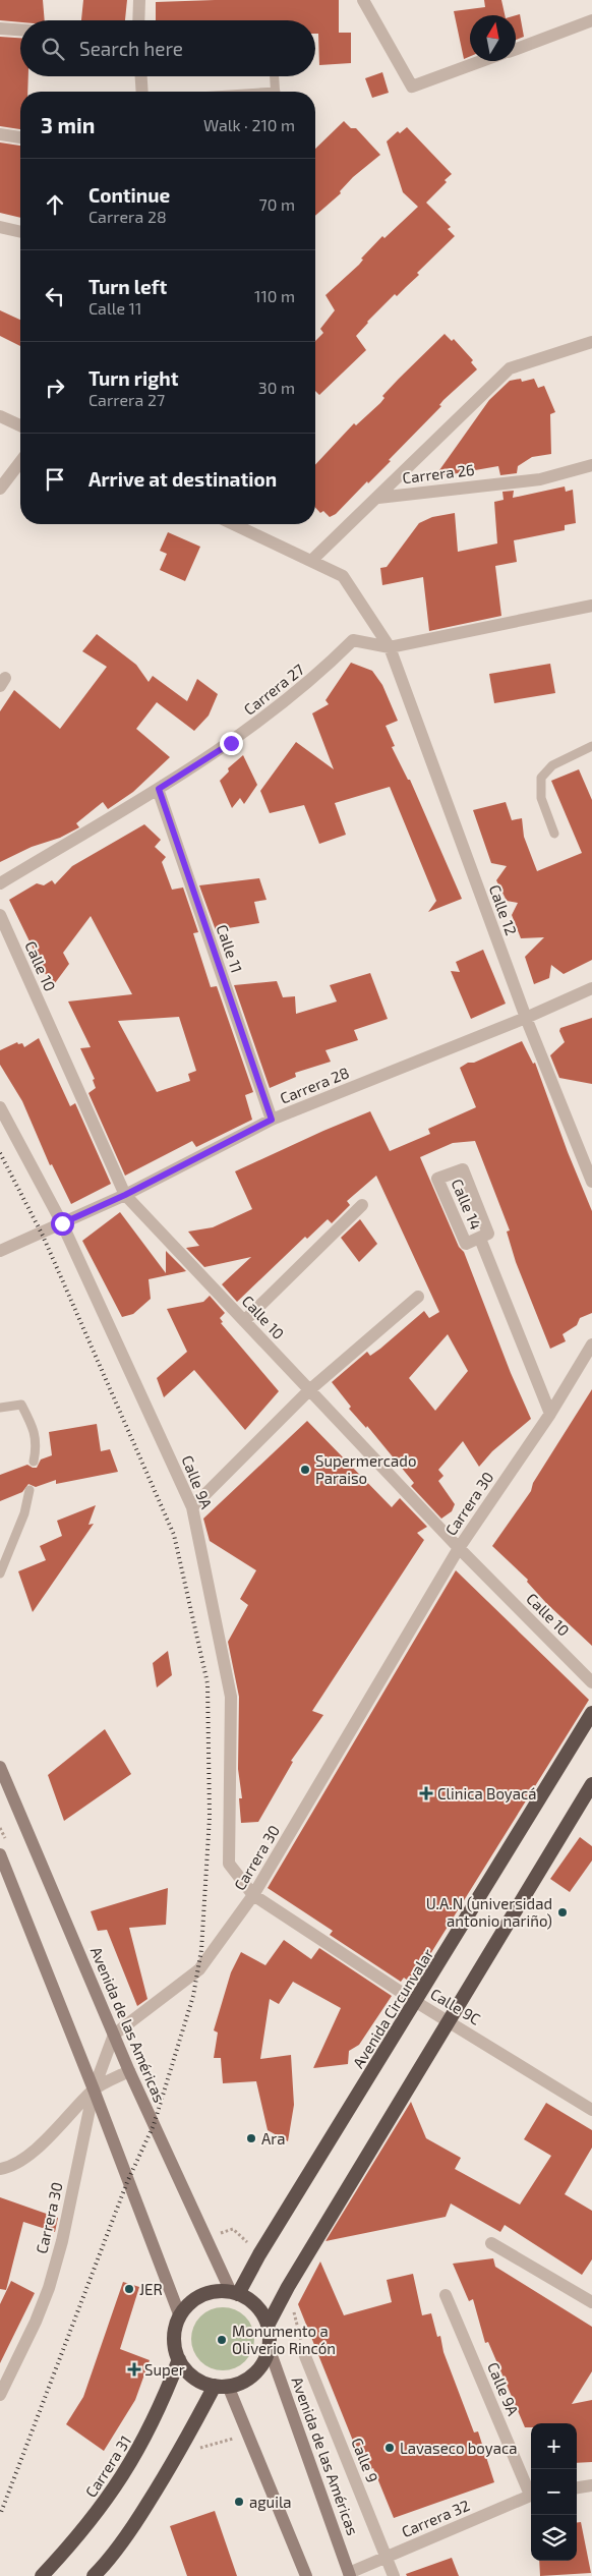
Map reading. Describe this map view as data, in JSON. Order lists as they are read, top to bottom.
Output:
{
  "streets": {
    "highway": ["Avenida Circunvalar", "Carrera 31"],
    "main road": ["Avenida de las Américas"],
    "street": [
      "Carrera 26",
      "Carrera 27",
      "Calle 12",
      "Calle 11",
      "Calle 10",
      "Carrera 28",
      "Calle 14",
      "Calle 9A",
      "Carrera 30",
      "Calle 9C",
      "Calle 9",
      "Carrera 32"
    ]
  },
  "crossings": [
    ["Carrera 27", "Calle 12"],
    ["Carrera 27", "Calle 11"],
    ["Calle 12", "Carrera 28"],
    ["Calle 11", "Carrera 28"],
    ["Calle 10", "Carrera 28"],
    ["Calle 10", "Carrera 30"],
    ["Carrera 28", "Calle 9A"],
    ["Calle 14", "Carrera 30"],
    ["Calle 9A", "Carrera 30"],
    ["Calle 9A", "Calle 9C"],
    ["Carrera 30", "Calle 9C"],
    ["Carrera 30", "Avenida de las Américas"],
    ["Calle 9C", "Avenida Circunvalar"],
    ["Avenida Circunvalar", "Avenida de las Américas"],
    ["Avenida Circunvalar", "Carrera 31"],
    ["Avenida de las Américas", "Carrera 31"],
    ["Avenida de las Américas", "Carrera 32"],
    ["Calle 9", "Carrera 32"]
  ],
  "places": {
    "other": [
      "Supermercado Paraiso",
      "U.A.N (universidad antonio nariño)",
      "Ara",
      "JER",
      "Monumento a Oliverio Rincón",
      "Lavaseco boyaca",
      "aguila"
    ],
    "health": ["Clinica Boyacá", "Super"]
  },
  "north": "top",
  "page": {
    "search": "Search here",
    "heading": ["3 min", "Walk · 210 m"],
    "list": [
      ["Continue", "Carrera 28", "70 m"],
      ["Turn left", "Calle 11", "110 m"],
      ["Turn right", "Carrera 27", "30 m"],
      "Arrive at destination"
    ],
    "map_buttons": ["+", "−"]
  }
}
